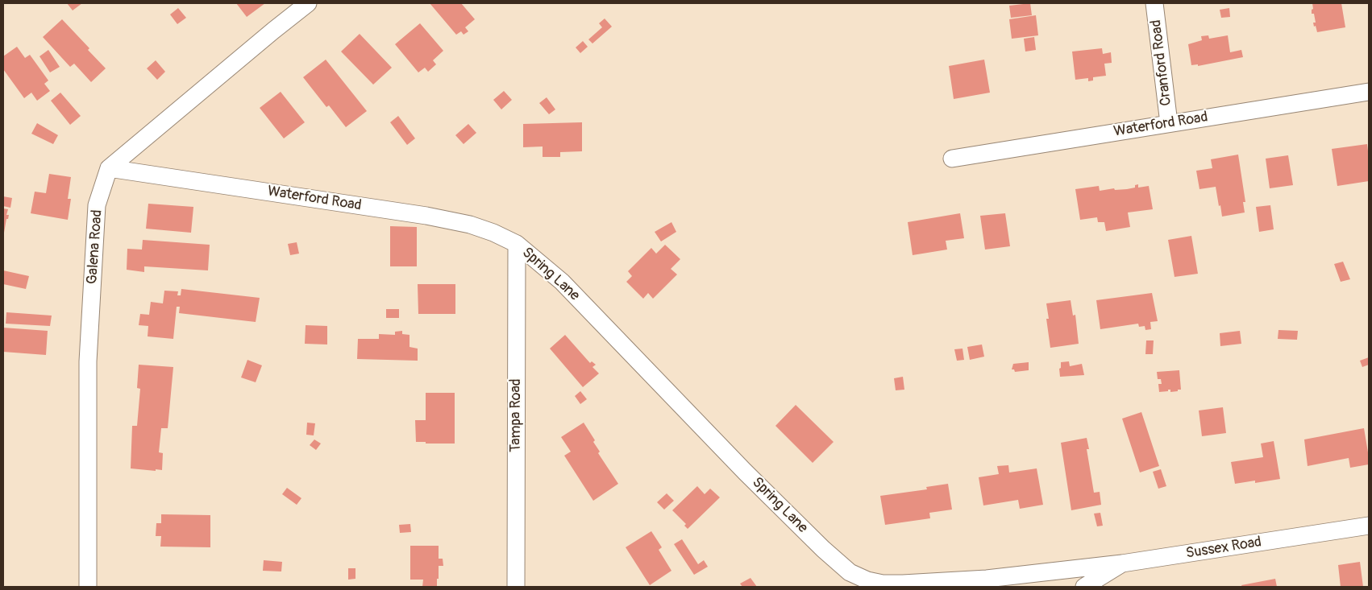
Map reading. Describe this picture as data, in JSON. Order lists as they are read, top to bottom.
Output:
{
  "streets": {
    "street": [
      "Cranford Road",
      "Waterford Road",
      "Galena Road",
      "Spring Lane",
      "Tampa Road",
      "Sussex Road"
    ]
  },
  "crossings": [
    ["Cranford Road", "Waterford Road"],
    ["Waterford Road", "Galena Road"],
    ["Waterford Road", "Spring Lane"],
    ["Waterford Road", "Tampa Road"],
    ["Spring Lane", "Tampa Road"],
    ["Spring Lane", "Sussex Road"]
  ]
}
